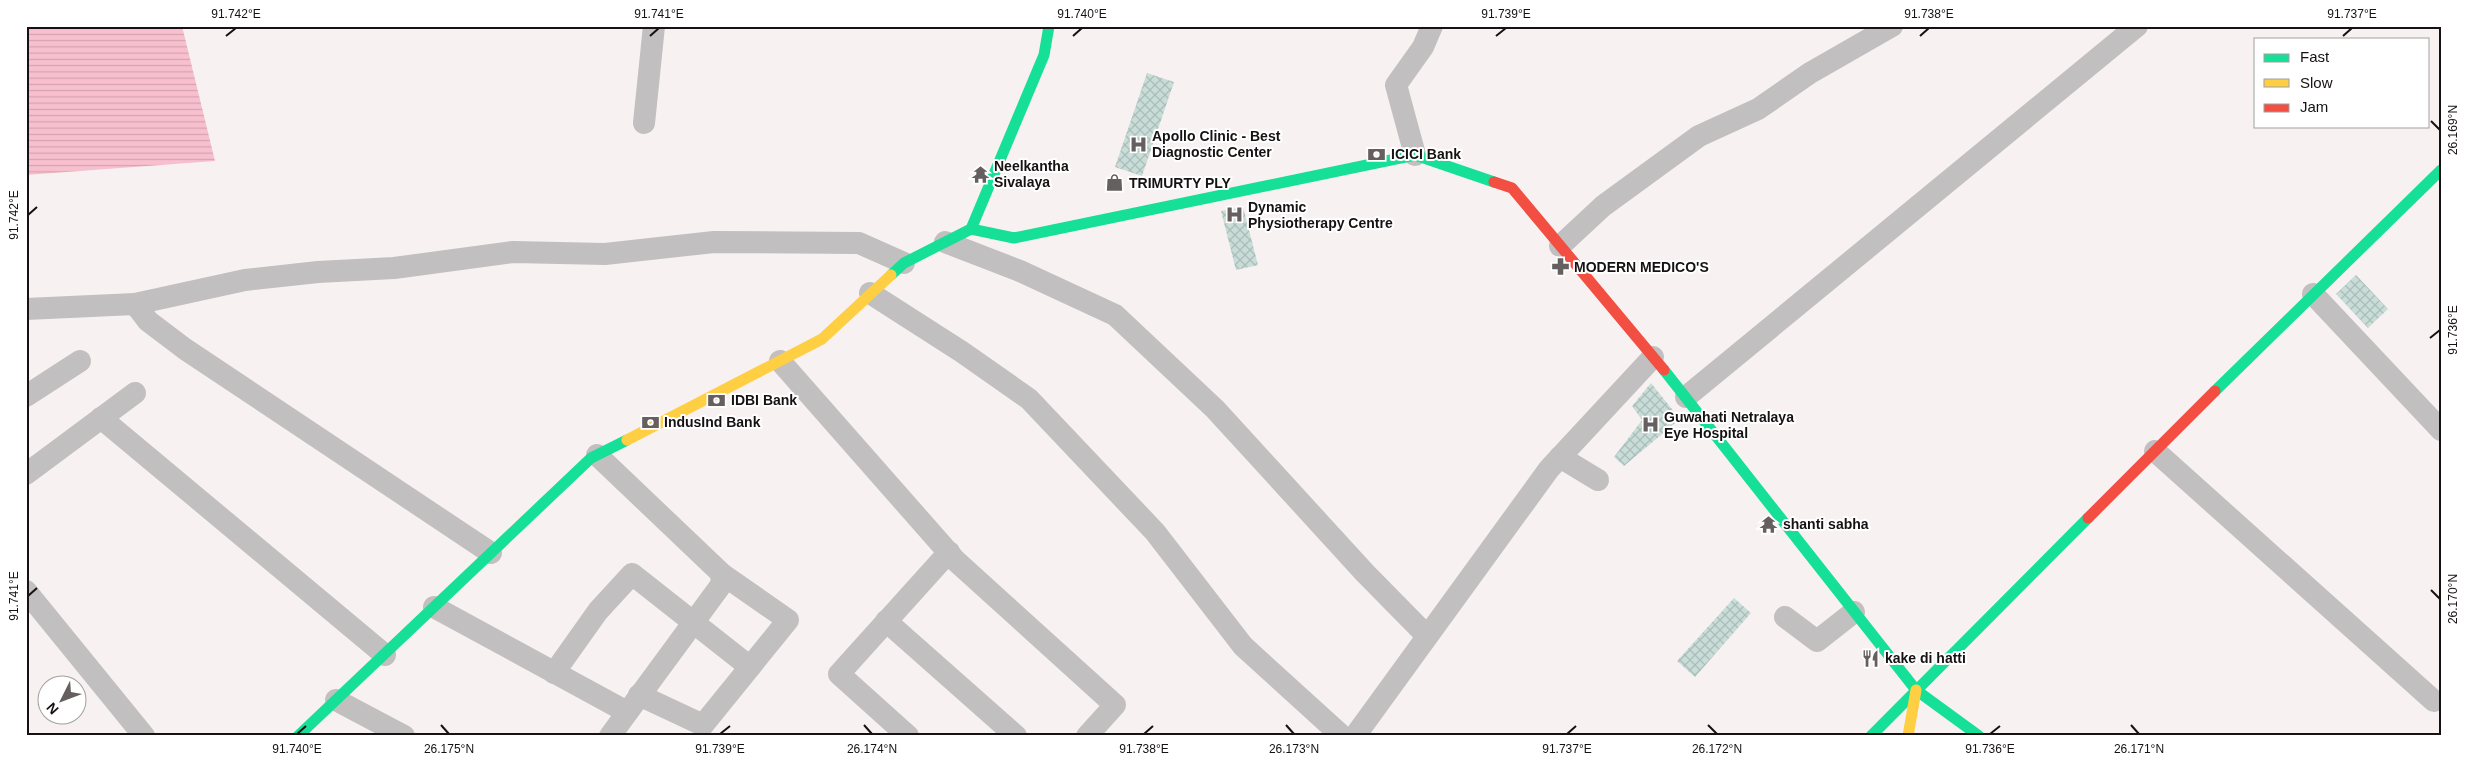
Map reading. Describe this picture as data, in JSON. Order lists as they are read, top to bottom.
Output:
{
  "places": {
    "hospital": ["Apollo Clinic - Best Diagnostic Center", "Dynamic Physiotherapy Centre", "Guwahati Netralaya Eye Hospital"],
    "bank": ["ICICI Bank", "IDBI Bank", "IndusInd Bank"],
    "temple": ["Neelkantha Sivalaya", "shanti sabha"],
    "shop": ["TRIMURTY PLY"],
    "pharmacy": ["MODERN MEDICO'S"],
    "restaurant": ["kake di hatti"]
  },
  "legend": ["Fast", "Slow", "Jam"],
  "north": "bottom left",
  "coordinates": [
    "91.742°E",
    "91.741°E",
    "91.740°E",
    "91.739°E",
    "91.738°E",
    "91.737°E",
    "26.169°N",
    "91.736°E",
    "26.170°N",
    "26.175°N",
    "26.174°N",
    "26.173°N",
    "26.172°N",
    "26.171°N"
  ]
}
